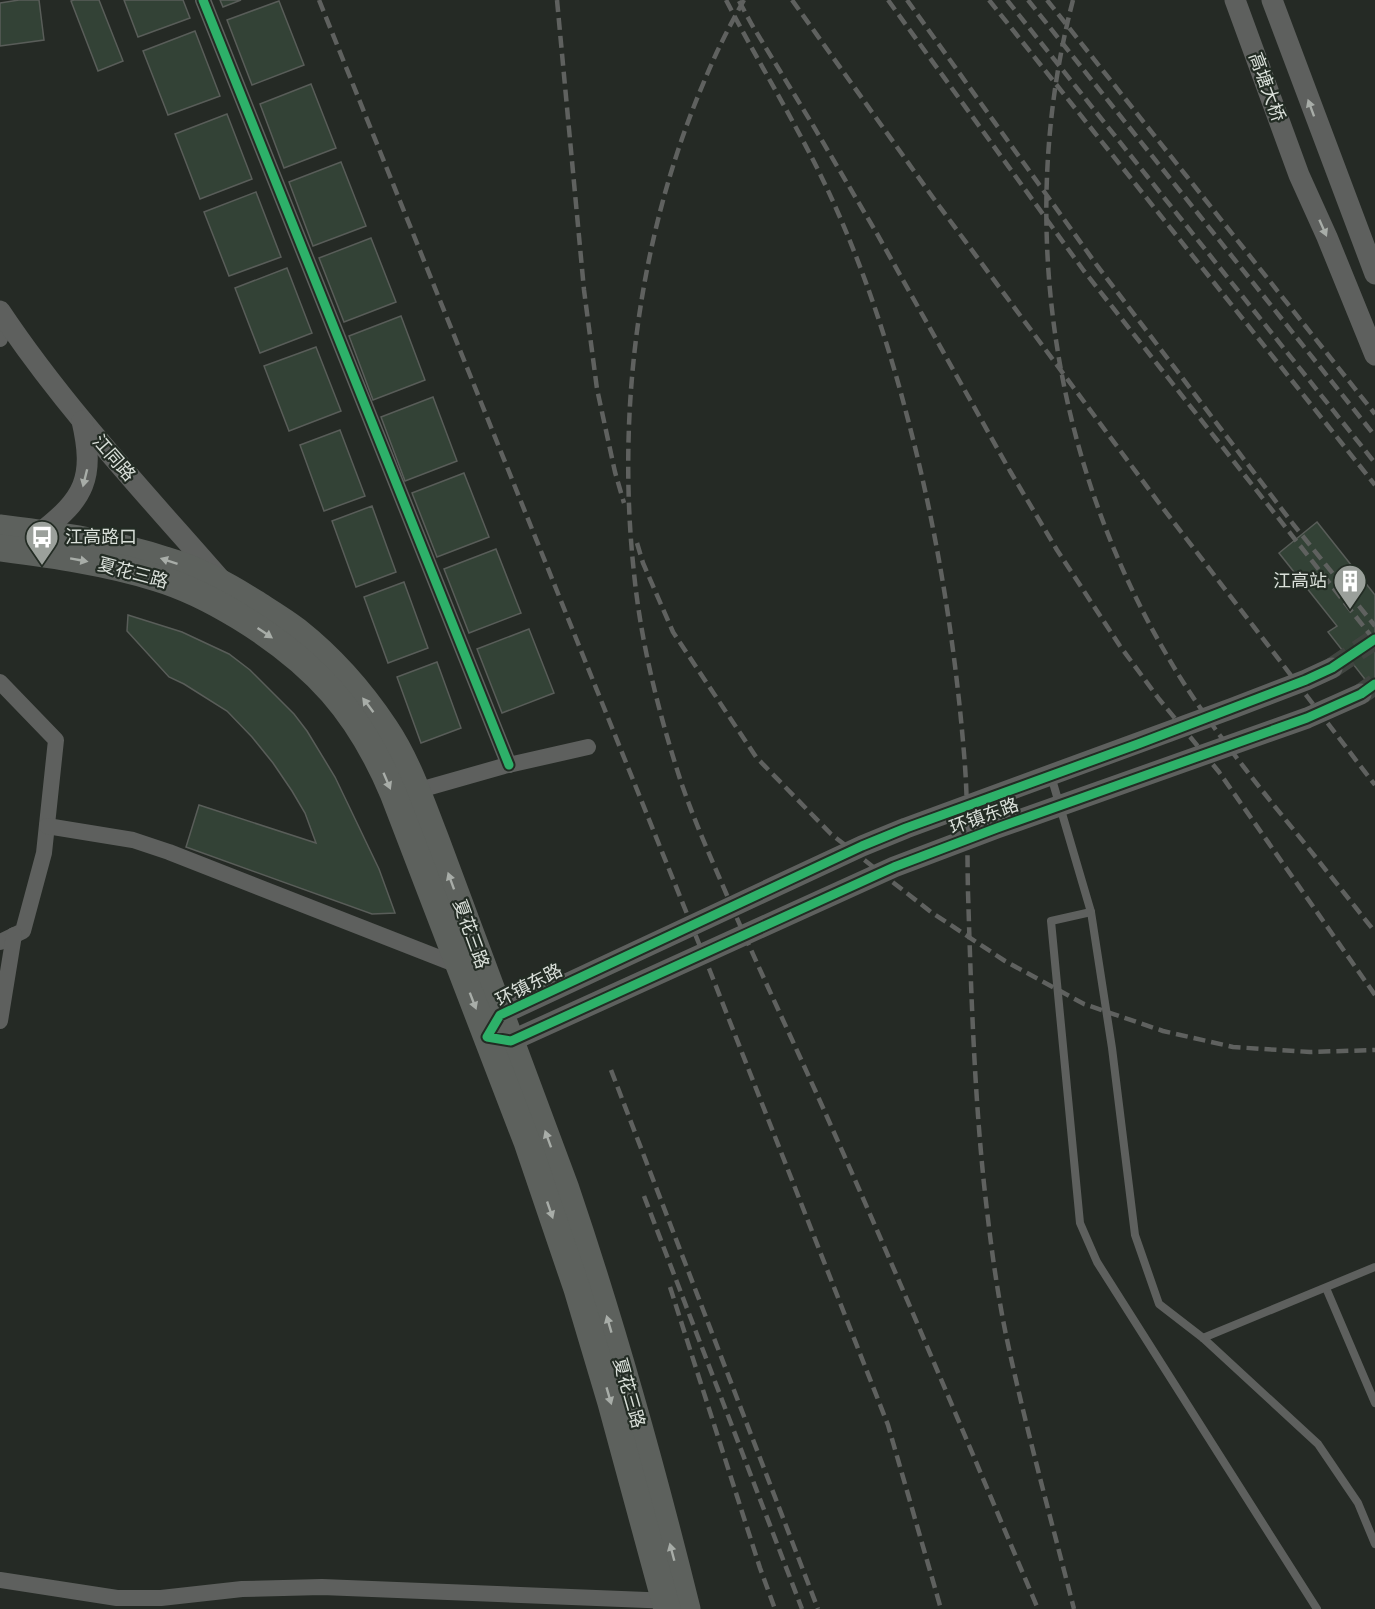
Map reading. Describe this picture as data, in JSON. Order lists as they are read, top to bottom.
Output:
{
  "streets": {
    "main road": ["夏花三路"],
    "street": ["高塘大桥", "江同路", "环镇东路"]
  },
  "crossings": [
    ["江同路", "夏花三路"],
    ["夏花三路", "环镇东路"]
  ],
  "places": {
    "bus stop": ["江高路口"],
    "building": ["江高站"]
  }
}
